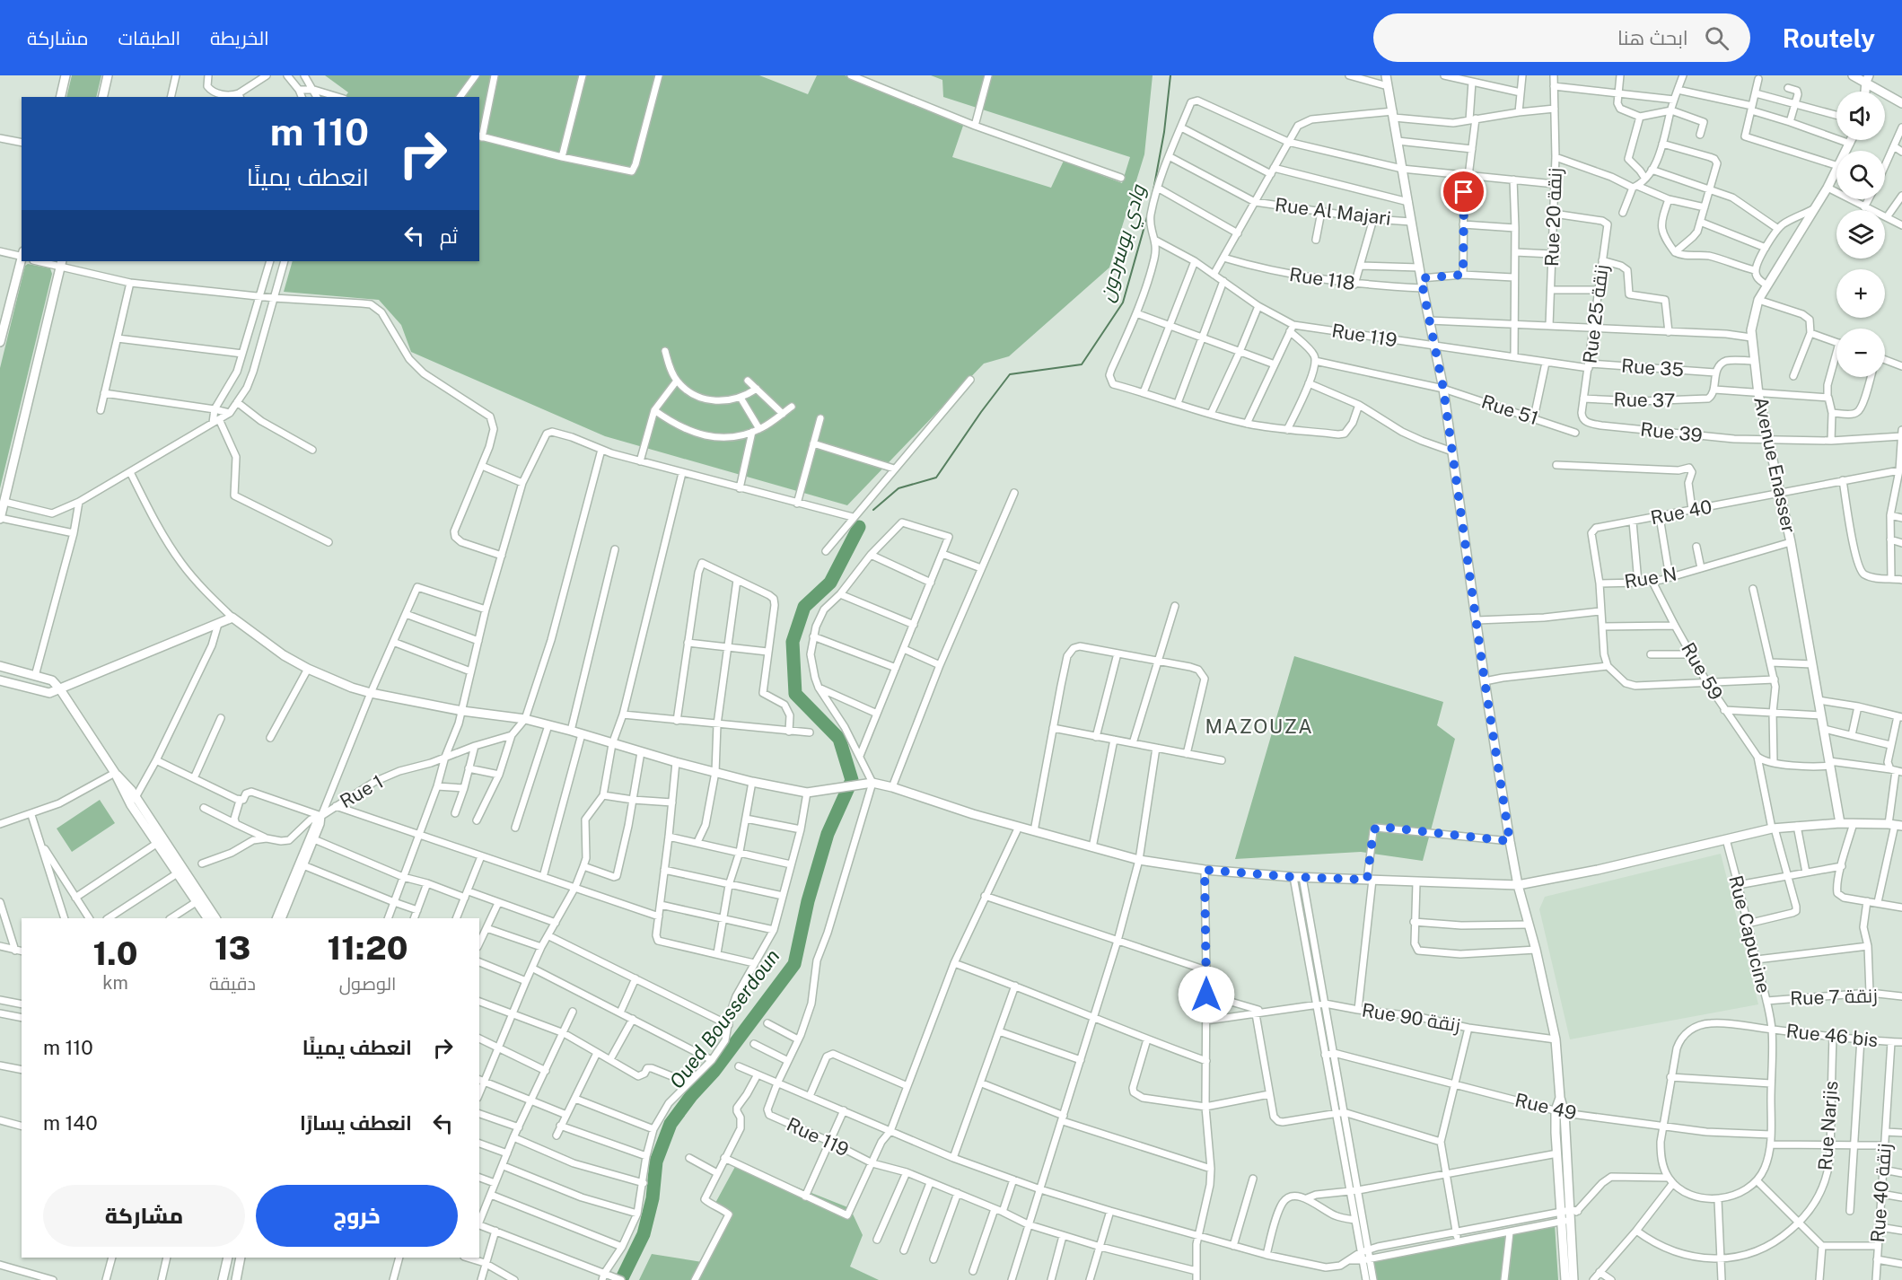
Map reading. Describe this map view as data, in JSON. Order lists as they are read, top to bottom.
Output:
{
  "streets": {
    "street": [
      "Rue Al Majari",
      "Rue 20 زنقة",
      "Rue 118",
      "Rue 25 زنقة",
      "Rue 119",
      "Rue 35",
      "Rue 37",
      "Rue 51",
      "Rue 39",
      "Avenue Enasser",
      "Rue 40",
      "Rue N",
      "Rue 59",
      "Rue 1",
      "Rue Capucine",
      "Rue 7 زنقة",
      "Rue 90 زنقة",
      "Rue 46 bis",
      "Rue 49",
      "Rue Narjis",
      "Rue 40 زنقة"
    ]
  },
  "crossings": [
    ["Rue 20 زنقة", "Rue 25 زنقة"],
    ["Rue 25 زنقة", "Rue 35"],
    ["Rue 25 زنقة", "Rue 37"],
    ["Rue 25 زنقة", "Rue 39"],
    ["Rue 119", "Rue 35"],
    ["Rue 39", "Avenue Enasser"],
    ["Avenue Enasser", "Rue 40"],
    ["Avenue Enasser", "Rue N"],
    ["Rue 40", "Rue N"],
    ["Rue N", "Rue 59"],
    ["Rue Capucine", "Rue 7 زنقة"],
    ["Rue Capucine", "Rue 46 bis"],
    ["Rue Capucine", "Rue 49"],
    ["Rue 46 bis", "Rue 49"],
    ["Rue 46 bis", "Rue Narjis"],
    ["Rue 46 bis", "Rue 40 زنقة"]
  ],
  "districts": ["MAZOUZA"],
  "water": ["وادي بوسردون", "Oued Bousserdoun"],
  "page": {
    "header": "Routely",
    "search": "ابحث هنا",
    "nav": ["الخريطة", "الطبقات", "مشاركة"],
    "map_buttons": ["+", "−"],
    "turn": ["110 m", "انعطف يمينًا"],
    "then": "ثم",
    "eta": [
      "11:20",
      "الوصول",
      "13",
      "دقيقة",
      "1.0",
      "km"
    ],
    "list": [
      {
        "name": "انعطف يمينًا",
        "value": "110 m"
      },
      {
        "name": "انعطف يسارًا",
        "value": "140 m"
      }
    ],
    "buttons": ["خروج", "مشاركة"]
  }
}
